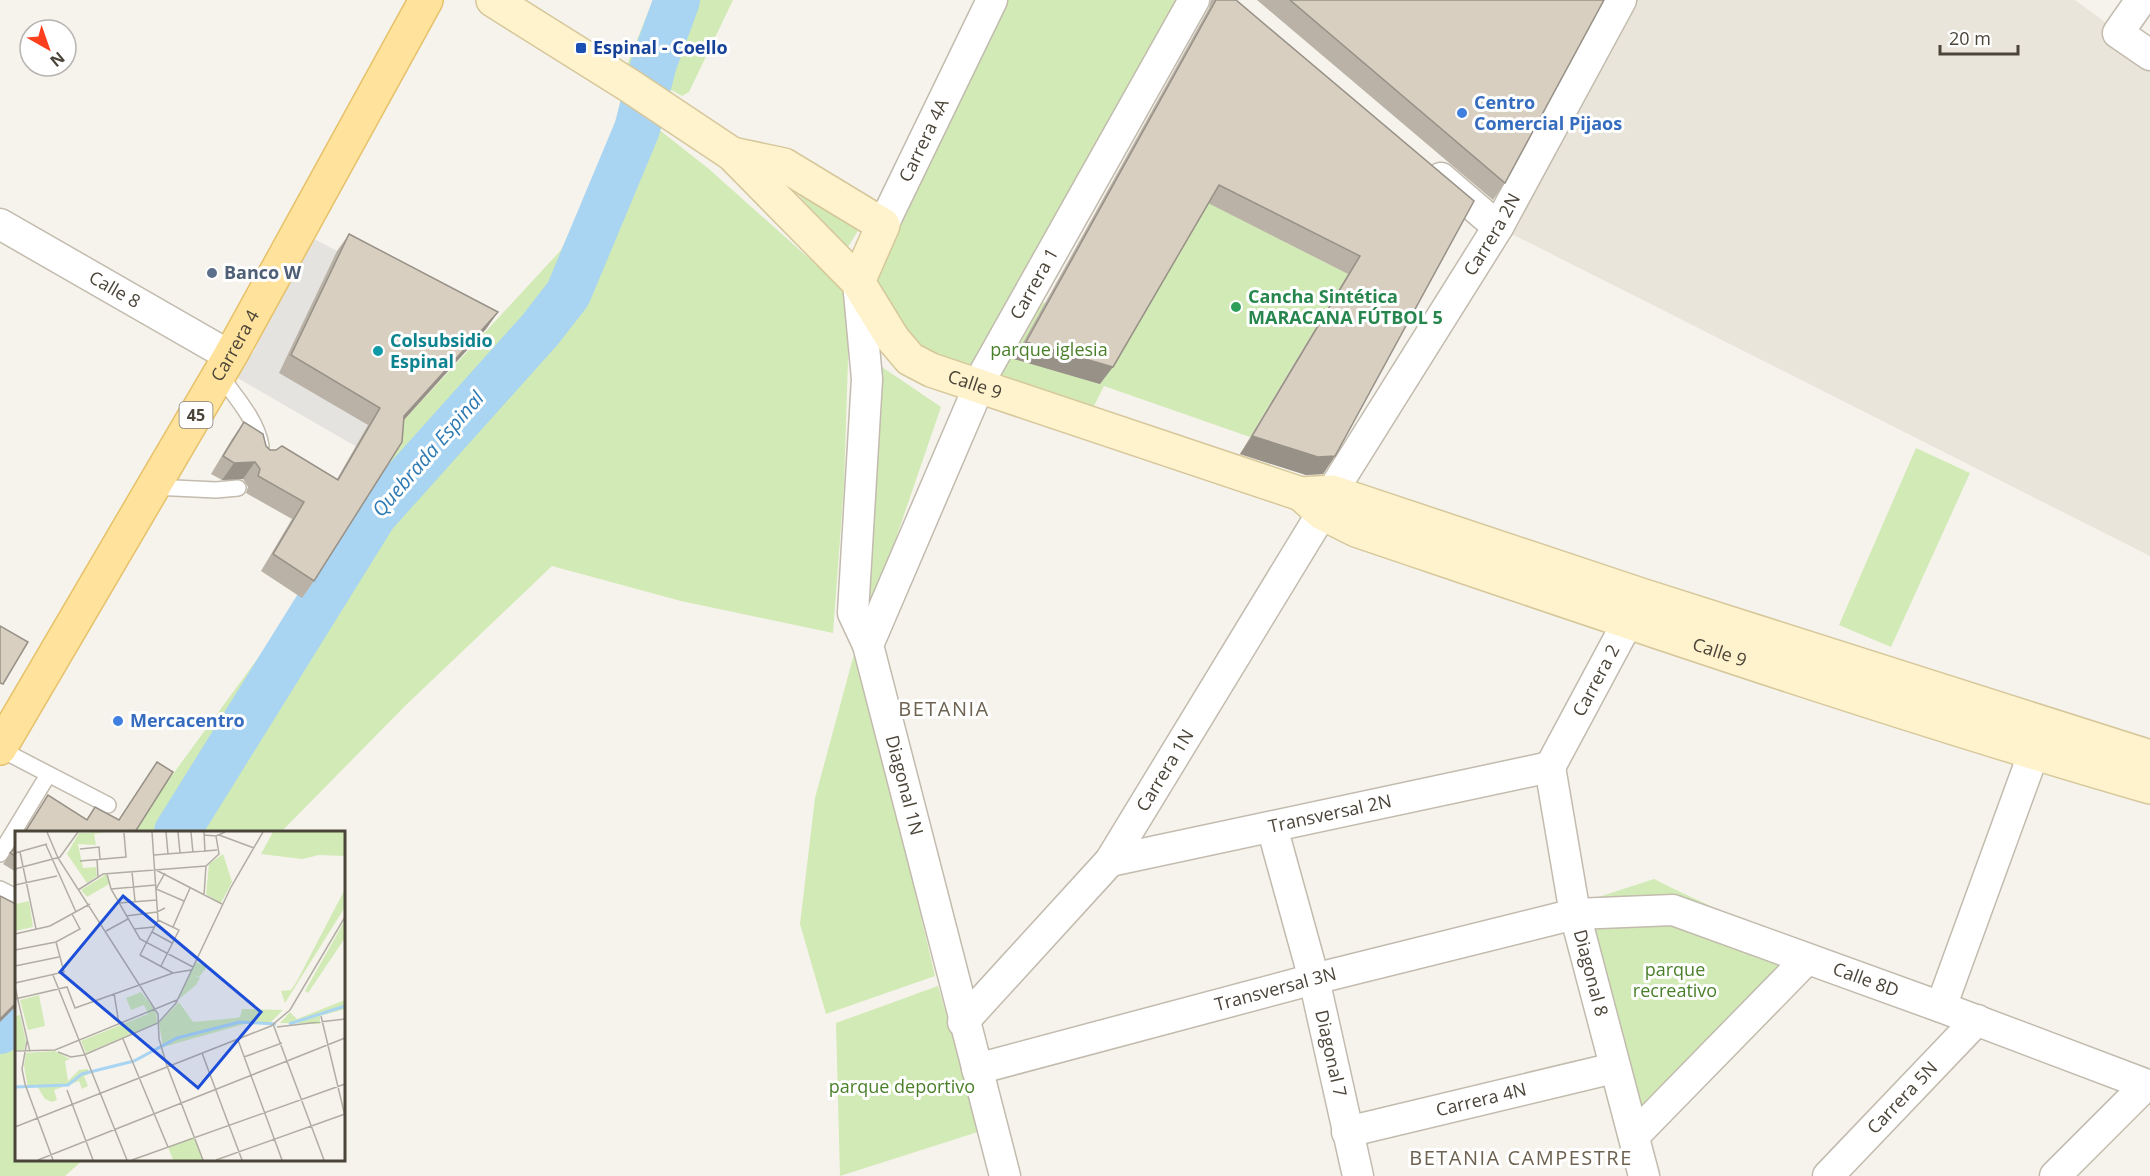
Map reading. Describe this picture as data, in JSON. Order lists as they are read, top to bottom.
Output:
{
  "streets": {
    "main road": ["Carrera 4", "45"],
    "street": [
      "Carrera 4A",
      "Carrera 2N",
      "Carrera 1",
      "Calle 8",
      "Calle 9",
      "Carrera 2",
      "Carrera 1N",
      "Diagonal 1N",
      "Transversal 2N",
      "Diagonal 8",
      "Calle 8D",
      "Transversal 3N",
      "Diagonal 7",
      "Carrera 5N",
      "Carrera 4N"
    ]
  },
  "crossings": [
    ["Carrera 4A", "Calle 9"],
    ["Carrera 4A", "Diagonal 1N"],
    ["Carrera 2N", "Calle 9"],
    ["Carrera 2N", "Carrera 1N"],
    ["Carrera 1", "Calle 9"],
    ["Carrera 1", "Diagonal 1N"],
    ["Calle 8", "Carrera 4"],
    ["Calle 9", "Carrera 2"],
    ["Calle 9", "Carrera 1N"],
    ["Calle 9", "Diagonal 1N"],
    ["Carrera 2", "Transversal 2N"],
    ["Carrera 2", "Diagonal 8"],
    ["Carrera 1N", "Diagonal 1N"],
    ["Carrera 1N", "Transversal 2N"],
    ["Diagonal 1N", "Transversal 3N"],
    ["Transversal 2N", "Diagonal 8"],
    ["Transversal 2N", "Diagonal 7"],
    ["Diagonal 8", "Calle 8D"],
    ["Diagonal 8", "Transversal 3N"],
    ["Diagonal 8", "Carrera 4N"],
    ["Calle 8D", "Transversal 3N"],
    ["Calle 8D", "Carrera 5N"],
    ["Transversal 3N", "Diagonal 7"],
    ["Diagonal 7", "Carrera 4N"]
  ],
  "districts": ["BETANIA", "BETANIA CAMPESTRE"],
  "water": ["Quebrada Espinal"],
  "parks": ["parque iglesia", "parque recreativo", "parque deportivo"],
  "places": {
    "transit": ["Espinal - Coello"],
    "other": [
      "Centro Comercial Pijaos",
      "Banco W",
      "Cancha Sintética MARACANA FÚTBOL 5",
      "Colsubsidio Espinal",
      "Mercacentro"
    ]
  },
  "scale_bar": "20 m",
  "north": "bottom right"
}
